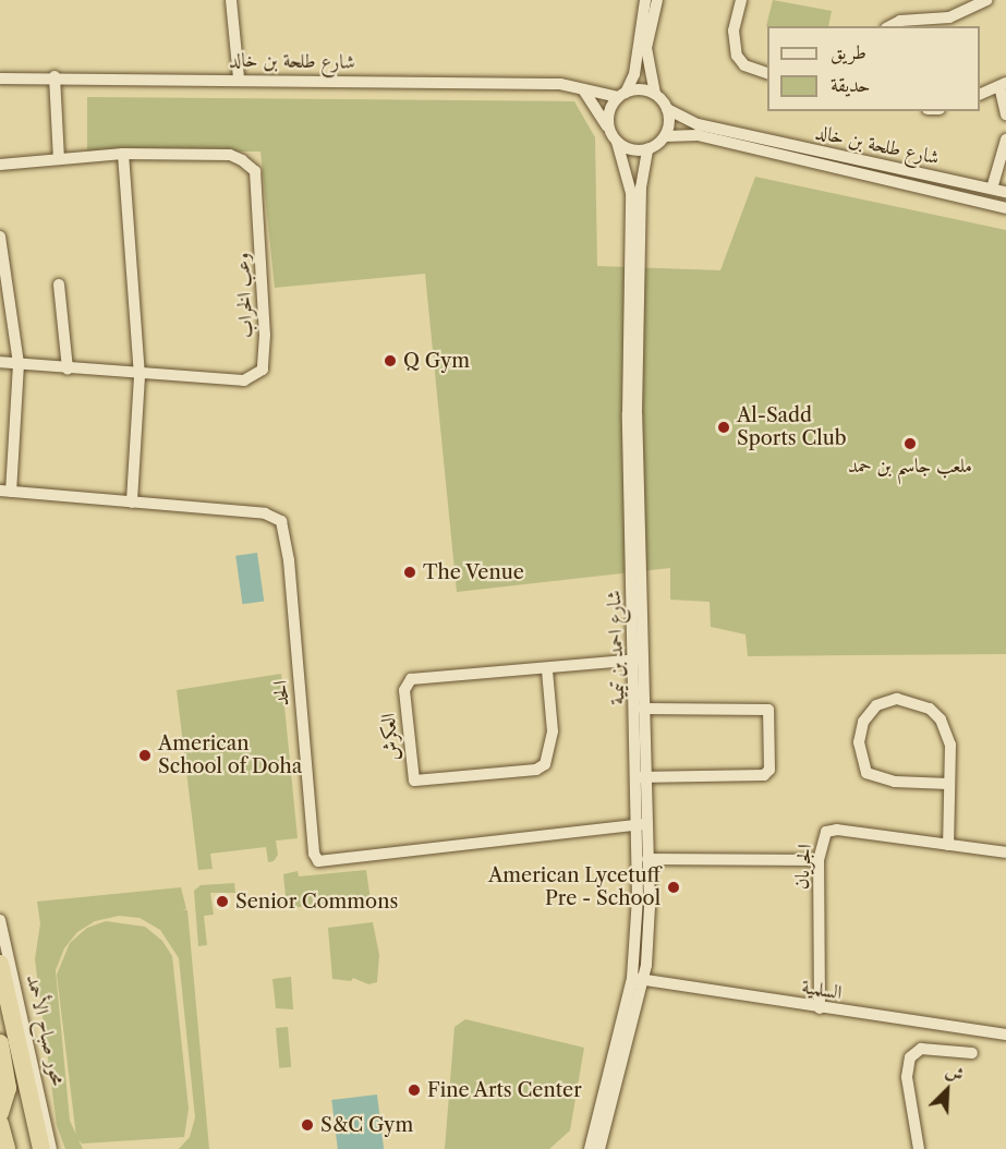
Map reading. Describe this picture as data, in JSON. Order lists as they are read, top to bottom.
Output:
{
  "streets": {
    "street": [
      "شارع طلحة بن خالد",
      "وعب الخراب",
      "شارع احمد بن تيمية",
      "الحد",
      "العكرش",
      "الجريان",
      "السلمية",
      "محور صباح الأحمد"
    ]
  },
  "crossings": [
    ["شارع طلحة بن خالد", "شارع احمد بن تيمية"],
    ["شارع احمد بن تيمية", "الحد"],
    ["شارع احمد بن تيمية", "العكرش"],
    ["شارع احمد بن تيمية", "السلمية"],
    ["الجريان", "السلمية"]
  ],
  "places": [
    "Q Gym",
    "Al-Sadd Sports Club",
    "ملعب جاسم بن حمد",
    "The Venue",
    "American School of Doha",
    "American Lycetuff Pre - School",
    "Senior Commons",
    "Fine Arts Center",
    "S&C Gym"
  ],
  "legend": ["طريق", "حديقة"],
  "north": "top right"
}
